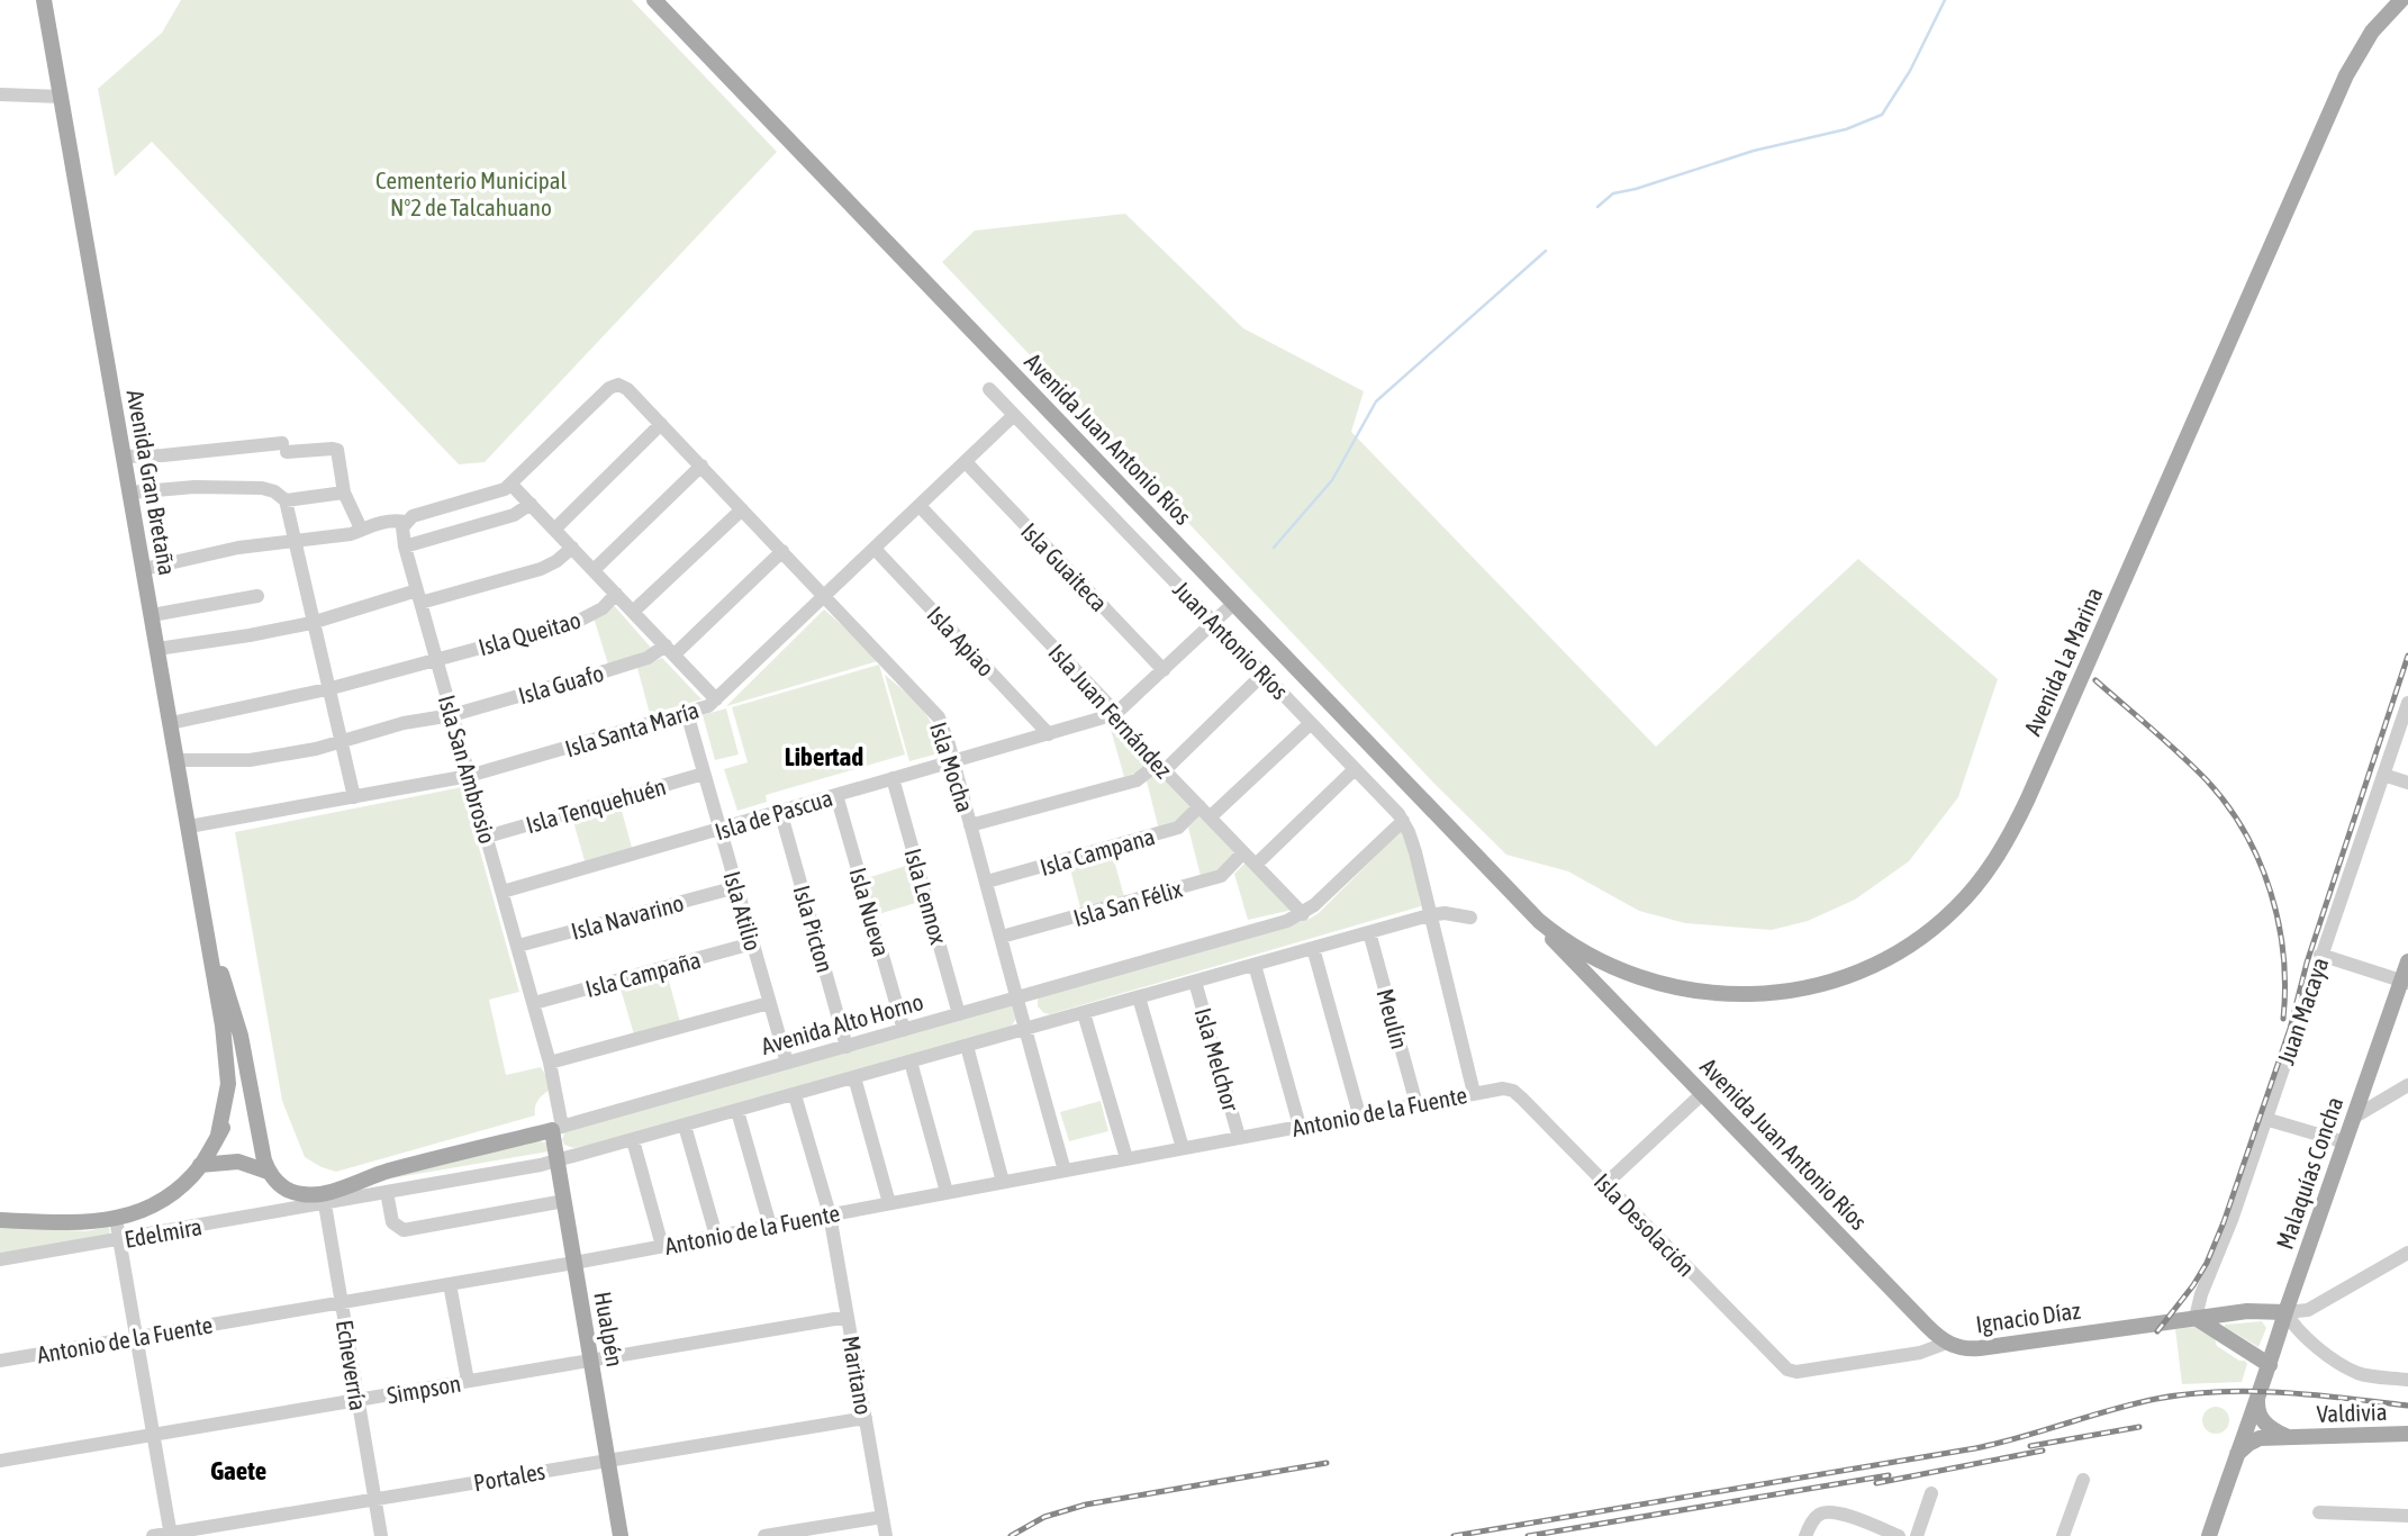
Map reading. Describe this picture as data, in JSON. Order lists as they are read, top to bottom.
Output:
{
  "streets": {
    "main road": [
      "Avenida Juan Antonio Ríos",
      "Avenida Gran Bretaña",
      "Avenida La Marina",
      "Avenida Alto Horno",
      "Malaquías Concha",
      "Ignacio Díaz",
      "Hualpén",
      "Valdivia"
    ],
    "street": [
      "Isla Guaiteca",
      "Isla Queitao",
      "Juan Antonio Ríos",
      "Isla Apiao",
      "Isla Guafo",
      "Isla Juan Fernández",
      "Isla Santa María",
      "Isla Mocha",
      "Isla San Ambrosio",
      "Isla Tenquehuén",
      "Isla de Pascua",
      "Isla Campana",
      "Isla Lennox",
      "Isla San Félix",
      "Isla Atilio",
      "Isla Nueva",
      "Isla Navarino",
      "Isla Picton",
      "Isla Campaña",
      "Juan Macaya",
      "Meulín",
      "Isla Melchor",
      "Antonio de la Fuente",
      "Isla Desolación",
      "Edelmira",
      "Echeverría",
      "Maritano",
      "Simpson",
      "Portales"
    ]
  },
  "crossings": [
    ["Avenida Juan Antonio Ríos", "Avenida La Marina"],
    ["Avenida Juan Antonio Ríos", "Isla de Pascua"],
    ["Avenida Juan Antonio Ríos", "Ignacio Díaz"],
    ["Avenida Gran Bretaña", "Isla Queitao"],
    ["Avenida Gran Bretaña", "Isla Guafo"],
    ["Avenida Gran Bretaña", "Isla Santa María"],
    ["Avenida Gran Bretaña", "Avenida Alto Horno"],
    ["Isla Guaiteca", "Isla Santa María"],
    ["Isla Guaiteca", "Isla de Pascua"],
    ["Isla Queitao", "Isla San Ambrosio"],
    ["Juan Antonio Ríos", "Isla Santa María"],
    ["Juan Antonio Ríos", "Isla de Pascua"],
    ["Juan Antonio Ríos", "Isla Campana"],
    ["Juan Antonio Ríos", "Avenida Alto Horno"],
    ["Isla Apiao", "Isla Santa María"],
    ["Isla Apiao", "Isla de Pascua"],
    ["Isla Guafo", "Isla Mocha"],
    ["Isla Guafo", "Isla San Ambrosio"],
    ["Isla Juan Fernández", "Isla Santa María"],
    ["Isla Juan Fernández", "Isla de Pascua"],
    ["Isla Juan Fernández", "Isla Campana"],
    ["Isla Juan Fernández", "Isla San Félix"],
    ["Isla Juan Fernández", "Avenida Alto Horno"],
    ["Isla Santa María", "Isla Mocha"],
    ["Isla Santa María", "Isla San Ambrosio"],
    ["Isla Santa María", "Isla Atilio"],
    ["Isla Mocha", "Isla de Pascua"],
    ["Isla Mocha", "Isla Campana"],
    ["Isla Mocha", "Isla San Félix"],
    ["Isla Mocha", "Avenida Alto Horno"],
    ["Isla Mocha", "Antonio de la Fuente"],
    ["Isla San Ambrosio", "Isla Tenquehuén"],
    ["Isla San Ambrosio", "Isla de Pascua"],
    ["Isla San Ambrosio", "Isla Navarino"],
    ["Isla San Ambrosio", "Isla Campaña"],
    ["Isla San Ambrosio", "Avenida Alto Horno"],
    ["Isla San Ambrosio", "Hualpén"],
    ["Isla Tenquehuén", "Isla Atilio"],
    ["Isla de Pascua", "Isla Lennox"],
    ["Isla de Pascua", "Isla Atilio"],
    ["Isla de Pascua", "Isla Nueva"],
    ["Isla de Pascua", "Isla Picton"],
    ["Isla Lennox", "Avenida Alto Horno"],
    ["Isla Atilio", "Isla Navarino"],
    ["Isla Atilio", "Isla Campaña"],
    ["Isla Atilio", "Avenida Alto Horno"],
    ["Isla Nueva", "Avenida Alto Horno"],
    ["Isla Picton", "Avenida Alto Horno"],
    ["Juan Macaya", "Ignacio Díaz"],
    ["Meulín", "Avenida Alto Horno"],
    ["Meulín", "Antonio de la Fuente"],
    ["Avenida Alto Horno", "Isla Melchor"],
    ["Avenida Alto Horno", "Edelmira"],
    ["Avenida Alto Horno", "Hualpén"],
    ["Avenida Alto Horno", "Echeverría"],
    ["Isla Melchor", "Antonio de la Fuente"],
    ["Antonio de la Fuente", "Isla Desolación"],
    ["Antonio de la Fuente", "Hualpén"],
    ["Antonio de la Fuente", "Echeverría"],
    ["Antonio de la Fuente", "Maritano"],
    ["Malaquías Concha", "Ignacio Díaz"],
    ["Malaquías Concha", "Valdivia"],
    ["Isla Desolación", "Ignacio Díaz"],
    ["Edelmira", "Echeverría"],
    ["Hualpén", "Simpson"],
    ["Hualpén", "Portales"],
    ["Echeverría", "Simpson"],
    ["Echeverría", "Portales"],
    ["Maritano", "Simpson"],
    ["Maritano", "Portales"]
  ],
  "districts": ["Libertad", "Gaete"],
  "parks": ["Cementerio Municipal N°2 de Talcahuano"]
}
